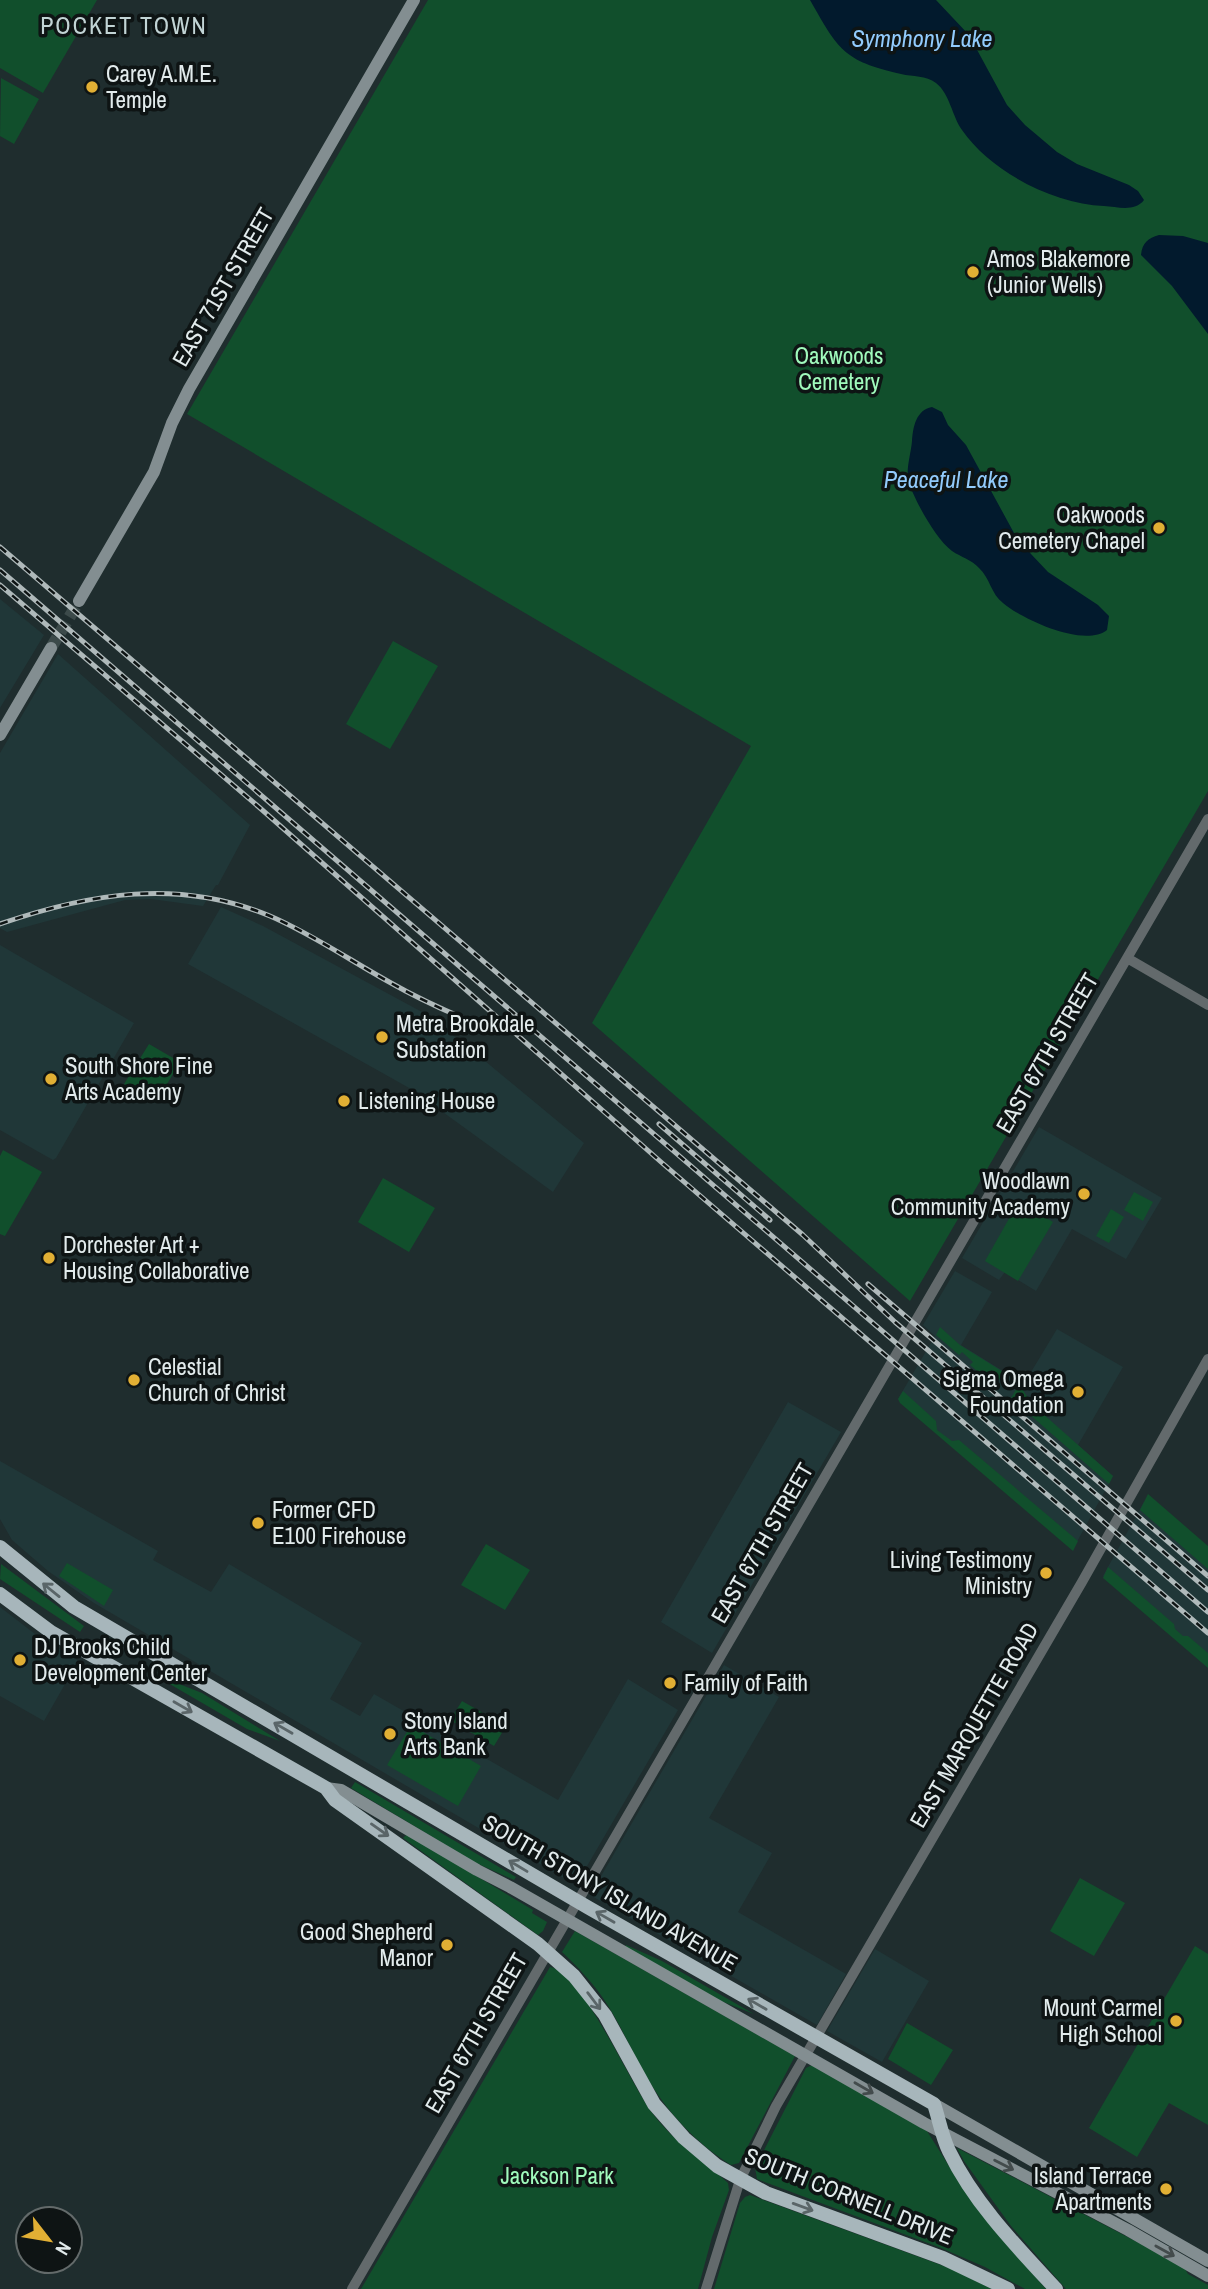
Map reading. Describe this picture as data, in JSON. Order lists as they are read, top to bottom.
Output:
{
  "streets": {
    "highway": ["SOUTH STONY ISLAND AVENUE", "SOUTH CORNELL DRIVE"],
    "main road": ["EAST 71ST STREET"],
    "street": ["EAST 67TH STREET", "EAST MARQUETTE ROAD"]
  },
  "crossings": [
    ["EAST 67TH STREET", "SOUTH STONY ISLAND AVENUE"],
    ["EAST 67TH STREET", "SOUTH CORNELL DRIVE"],
    ["EAST MARQUETTE ROAD", "SOUTH STONY ISLAND AVENUE"],
    ["EAST MARQUETTE ROAD", "SOUTH CORNELL DRIVE"],
    ["SOUTH STONY ISLAND AVENUE", "SOUTH CORNELL DRIVE"]
  ],
  "one_way": ["SOUTH CORNELL DRIVE"],
  "districts": ["POCKET TOWN"],
  "water": ["Symphony Lake", "Peaceful Lake"],
  "parks": ["Oakwoods Cemetery", "Jackson Park"],
  "places": [
    "Carey A.M.E. Temple",
    "Amos Blakemore (Junior Wells)",
    "Oakwoods Cemetery Chapel",
    "Metra Brookdale Substation",
    "South Shore Fine Arts Academy",
    "Listening House",
    "Woodlawn Community Academy",
    "Dorchester Art + Housing Collaborative",
    "Celestial Church of Christ",
    "Sigma Omega Foundation",
    "Former CFD E100 Firehouse",
    "Living Testimony Ministry",
    "DJ Brooks Child Development Center",
    "Family of Faith",
    "Stony Island Arts Bank",
    "Good Shepherd Manor",
    "Mount Carmel High School",
    "Island Terrace Apartments"
  ],
  "north": "bottom right"
}
